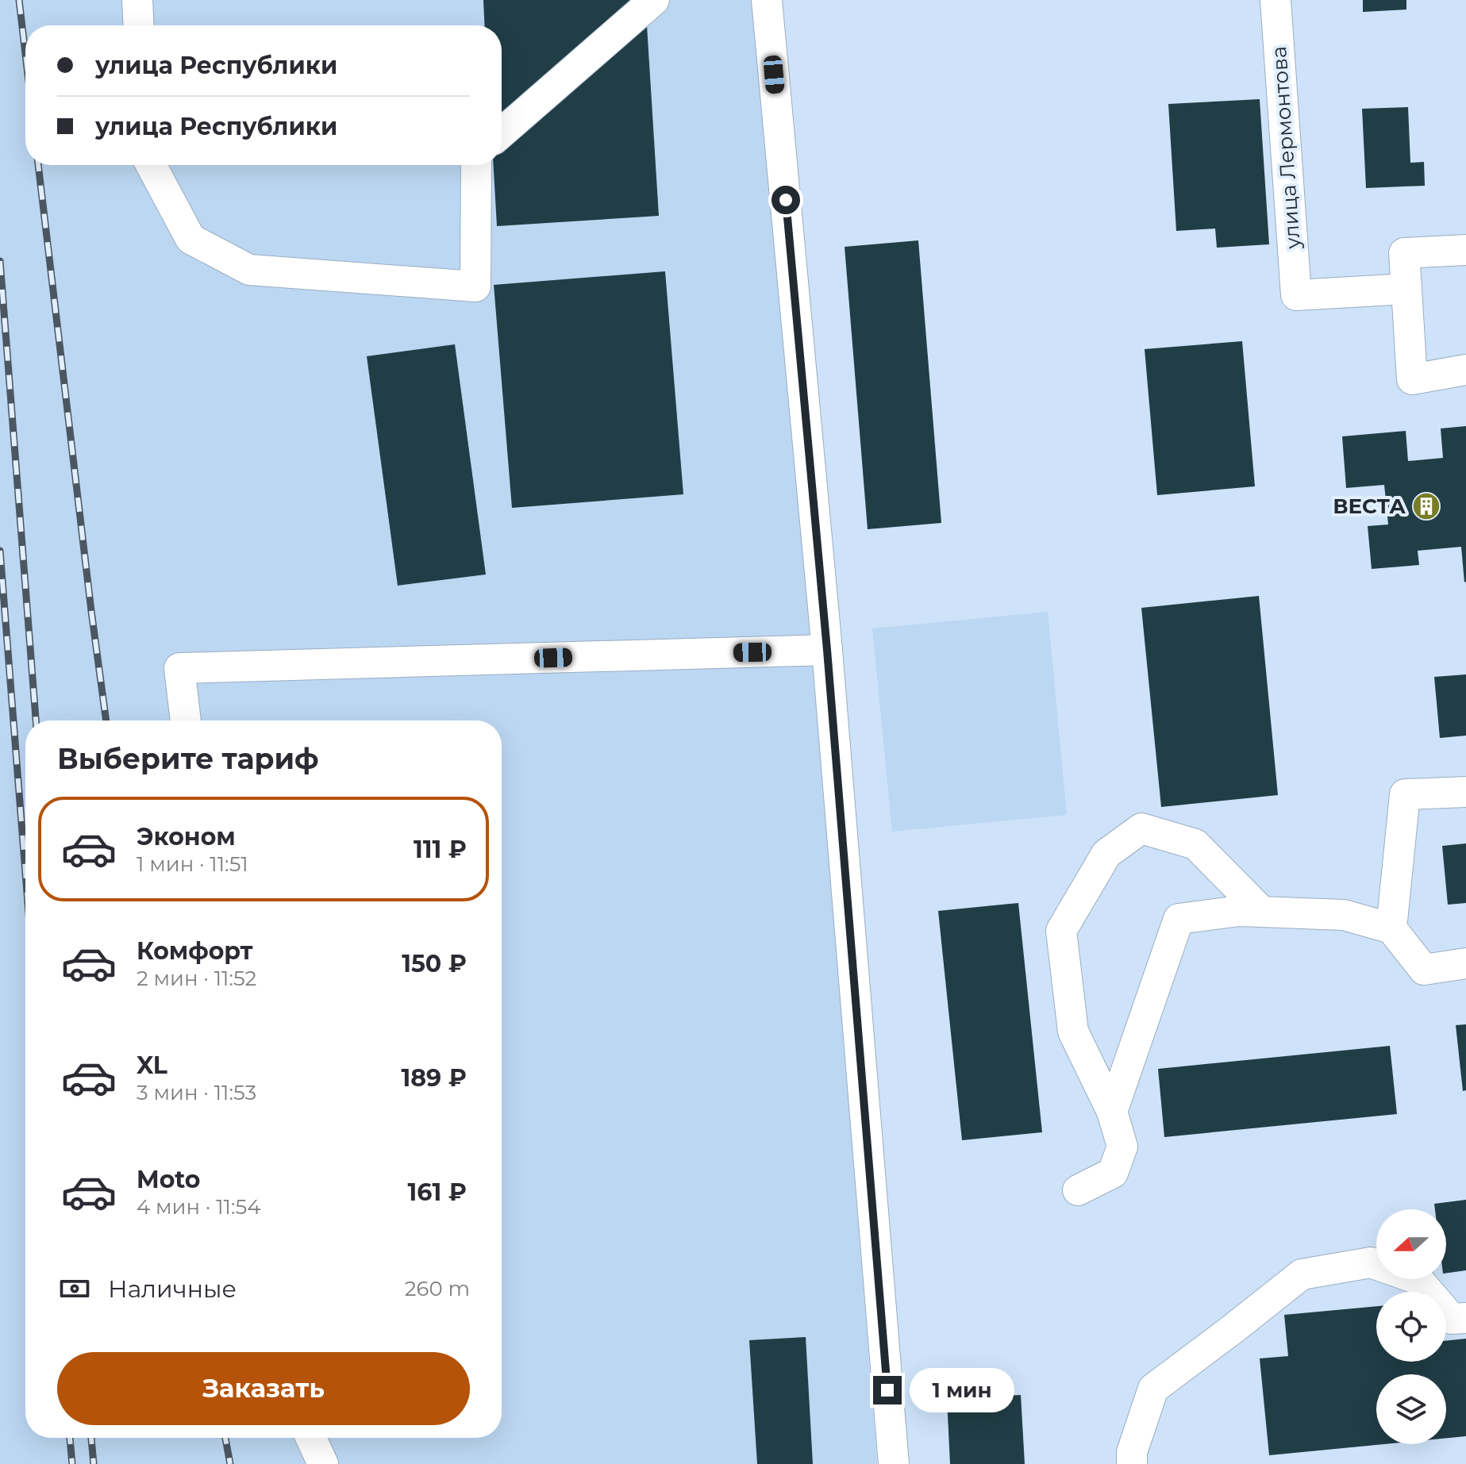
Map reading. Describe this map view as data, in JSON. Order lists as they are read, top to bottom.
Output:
{
  "streets": {
    "street": ["улица Лермонтова"]
  },
  "places": {
    "building": ["ВЕСТА"]
  },
  "north": "left",
  "page": {
    "banner": ["улица Республики", "улица Республики"],
    "heading": "Выберите тариф",
    "list": [
      {
        "name": "Эконом",
        "note": "1 мин · 11:51",
        "value": "111 ₽"
      },
      {
        "name": "Комфорт",
        "note": "2 мин · 11:52",
        "value": "150 ₽"
      },
      {
        "name": "XL",
        "note": "3 мин · 11:53",
        "value": "189 ₽"
      },
      {
        "name": "Moto",
        "note": "4 мин · 11:54",
        "value": "161 ₽"
      }
    ],
    "pay": ["Наличные", "260 m"],
    "buttons": "Заказать",
    "bubble": "1 мин"
  }
}
